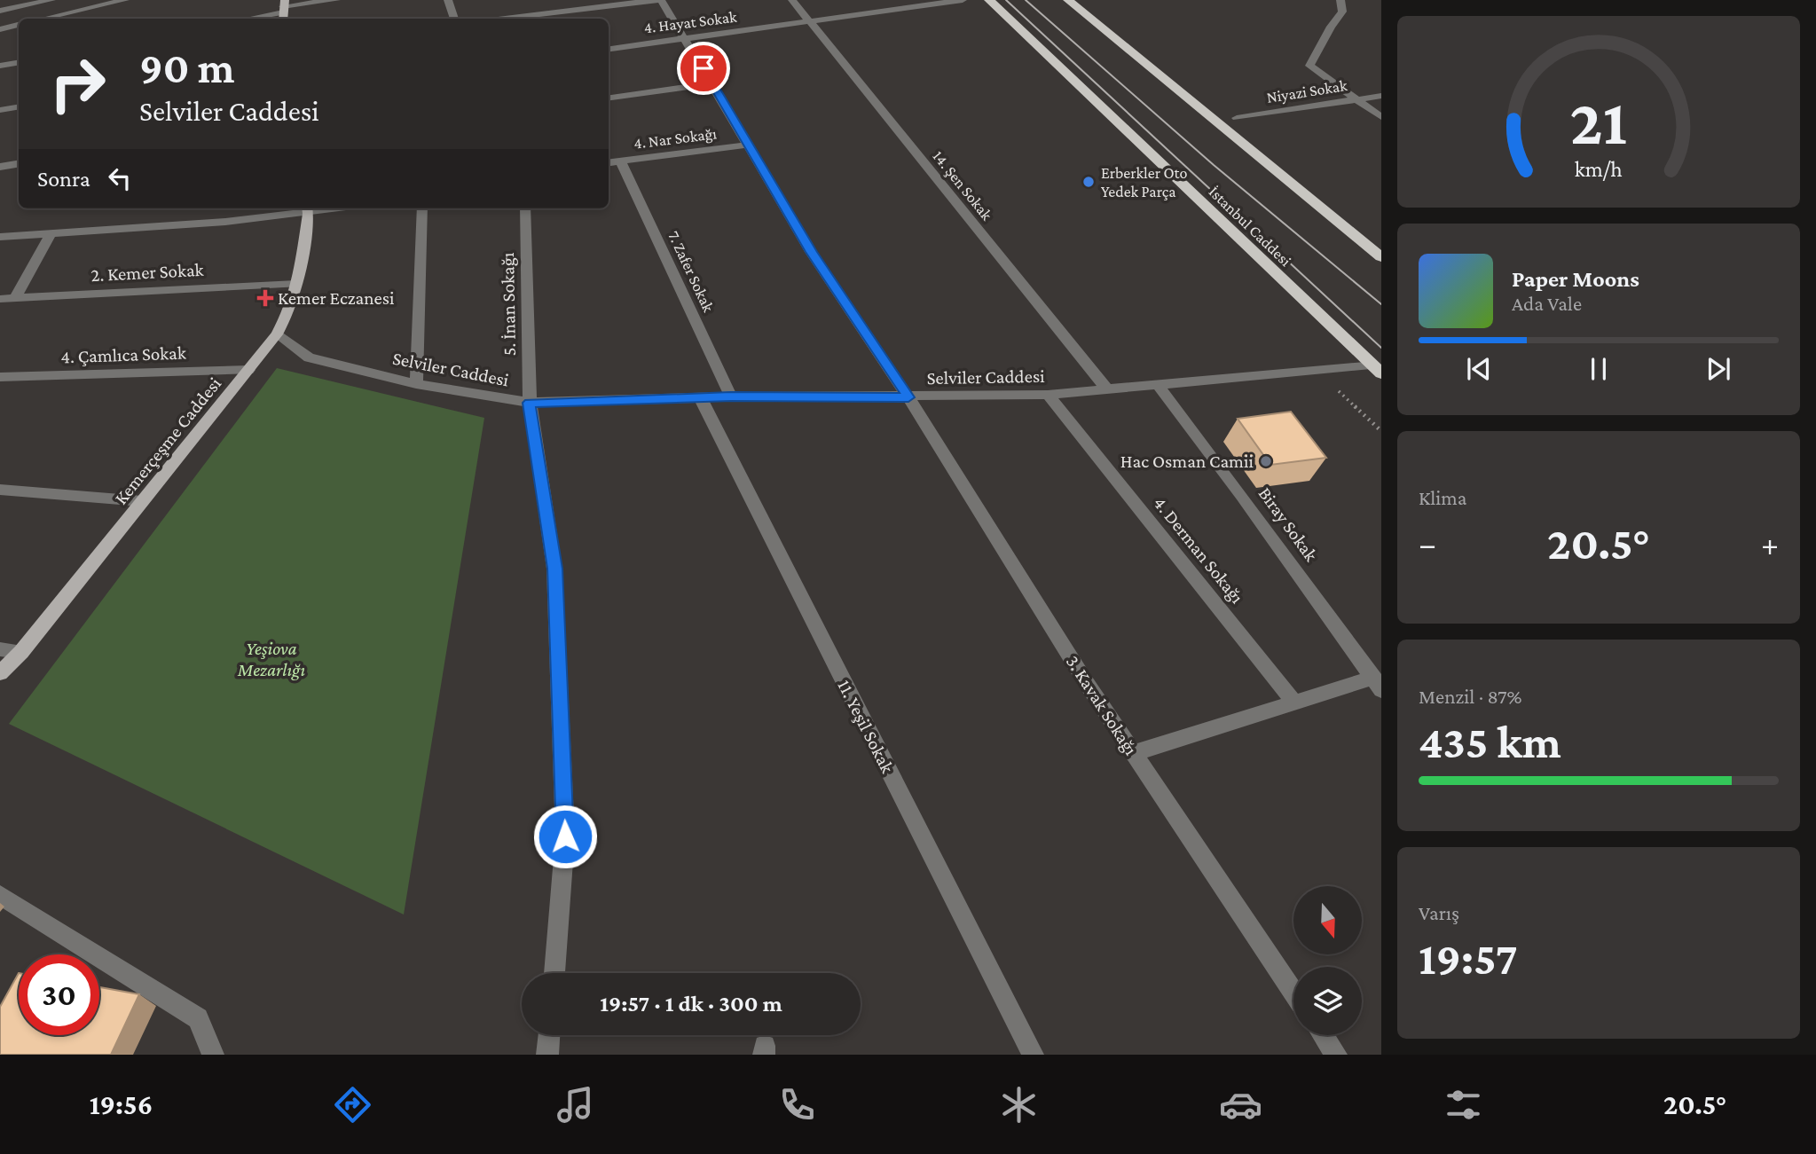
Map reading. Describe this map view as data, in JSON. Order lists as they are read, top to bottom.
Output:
{
  "streets": {
    "highway": ["İstanbul Caddesi"],
    "main road": ["Kemerçeşme Caddesi"],
    "street": [
      "4. Hayat Sokak",
      "Niyazi Sokak",
      "4. Nar Sokağı",
      "14. Şen Sokak",
      "7. Zafer Sokak",
      "2. Kemer Sokak",
      "5. İnan Sokağı",
      "4. Çamlıca Sokak",
      "Selviler Caddesi",
      "Biray Sokak",
      "4. Derman Sokağı",
      "3. Kavak Sokağı",
      "11. Yeşil Sokak"
    ]
  },
  "crossings": [
    ["4. Hayat Sokak", "14. Şen Sokak"],
    ["4. Hayat Sokak", "3. Kavak Sokağı"],
    ["4. Nar Sokağı", "7. Zafer Sokak"],
    ["4. Nar Sokağı", "3. Kavak Sokağı"],
    ["14. Şen Sokak", "Selviler Caddesi"],
    ["İstanbul Caddesi", "Selviler Caddesi"],
    ["7. Zafer Sokak", "Selviler Caddesi"],
    ["2. Kemer Sokak", "Kemerçeşme Caddesi"],
    ["5. İnan Sokağı", "Selviler Caddesi"],
    ["4. Çamlıca Sokak", "Kemerçeşme Caddesi"],
    ["Selviler Caddesi", "Kemerçeşme Caddesi"],
    ["Selviler Caddesi", "Biray Sokak"],
    ["Selviler Caddesi", "4. Derman Sokağı"],
    ["Selviler Caddesi", "3. Kavak Sokağı"],
    ["Selviler Caddesi", "11. Yeşil Sokak"]
  ],
  "parks": ["Yeşiova Mezarlığı"],
  "places": {
    "other": ["Erberkler Oto Yedek Parça", "Hac Osman Camii"],
    "health": ["Kemer Eczanesi"]
  },
  "north": "bottom",
  "page": {
    "turn": ["90 m", "Selviler Caddesi"],
    "then": "Sonra",
    "song": ["Paper Moons", "Ada Vale"],
    "tile": [
      "Klima",
      ["Menzil · 87%", "435 km"],
      ["Varış", "19:57"]
    ],
    "heat": ["−", "20.5°", "+"],
    "limit": "30",
    "trip": "19:57 · 1 dk · 300 m",
    "tabs": ["19:56", "20.5°"],
    "gauge": ["21", "km/h"]
  }
}
